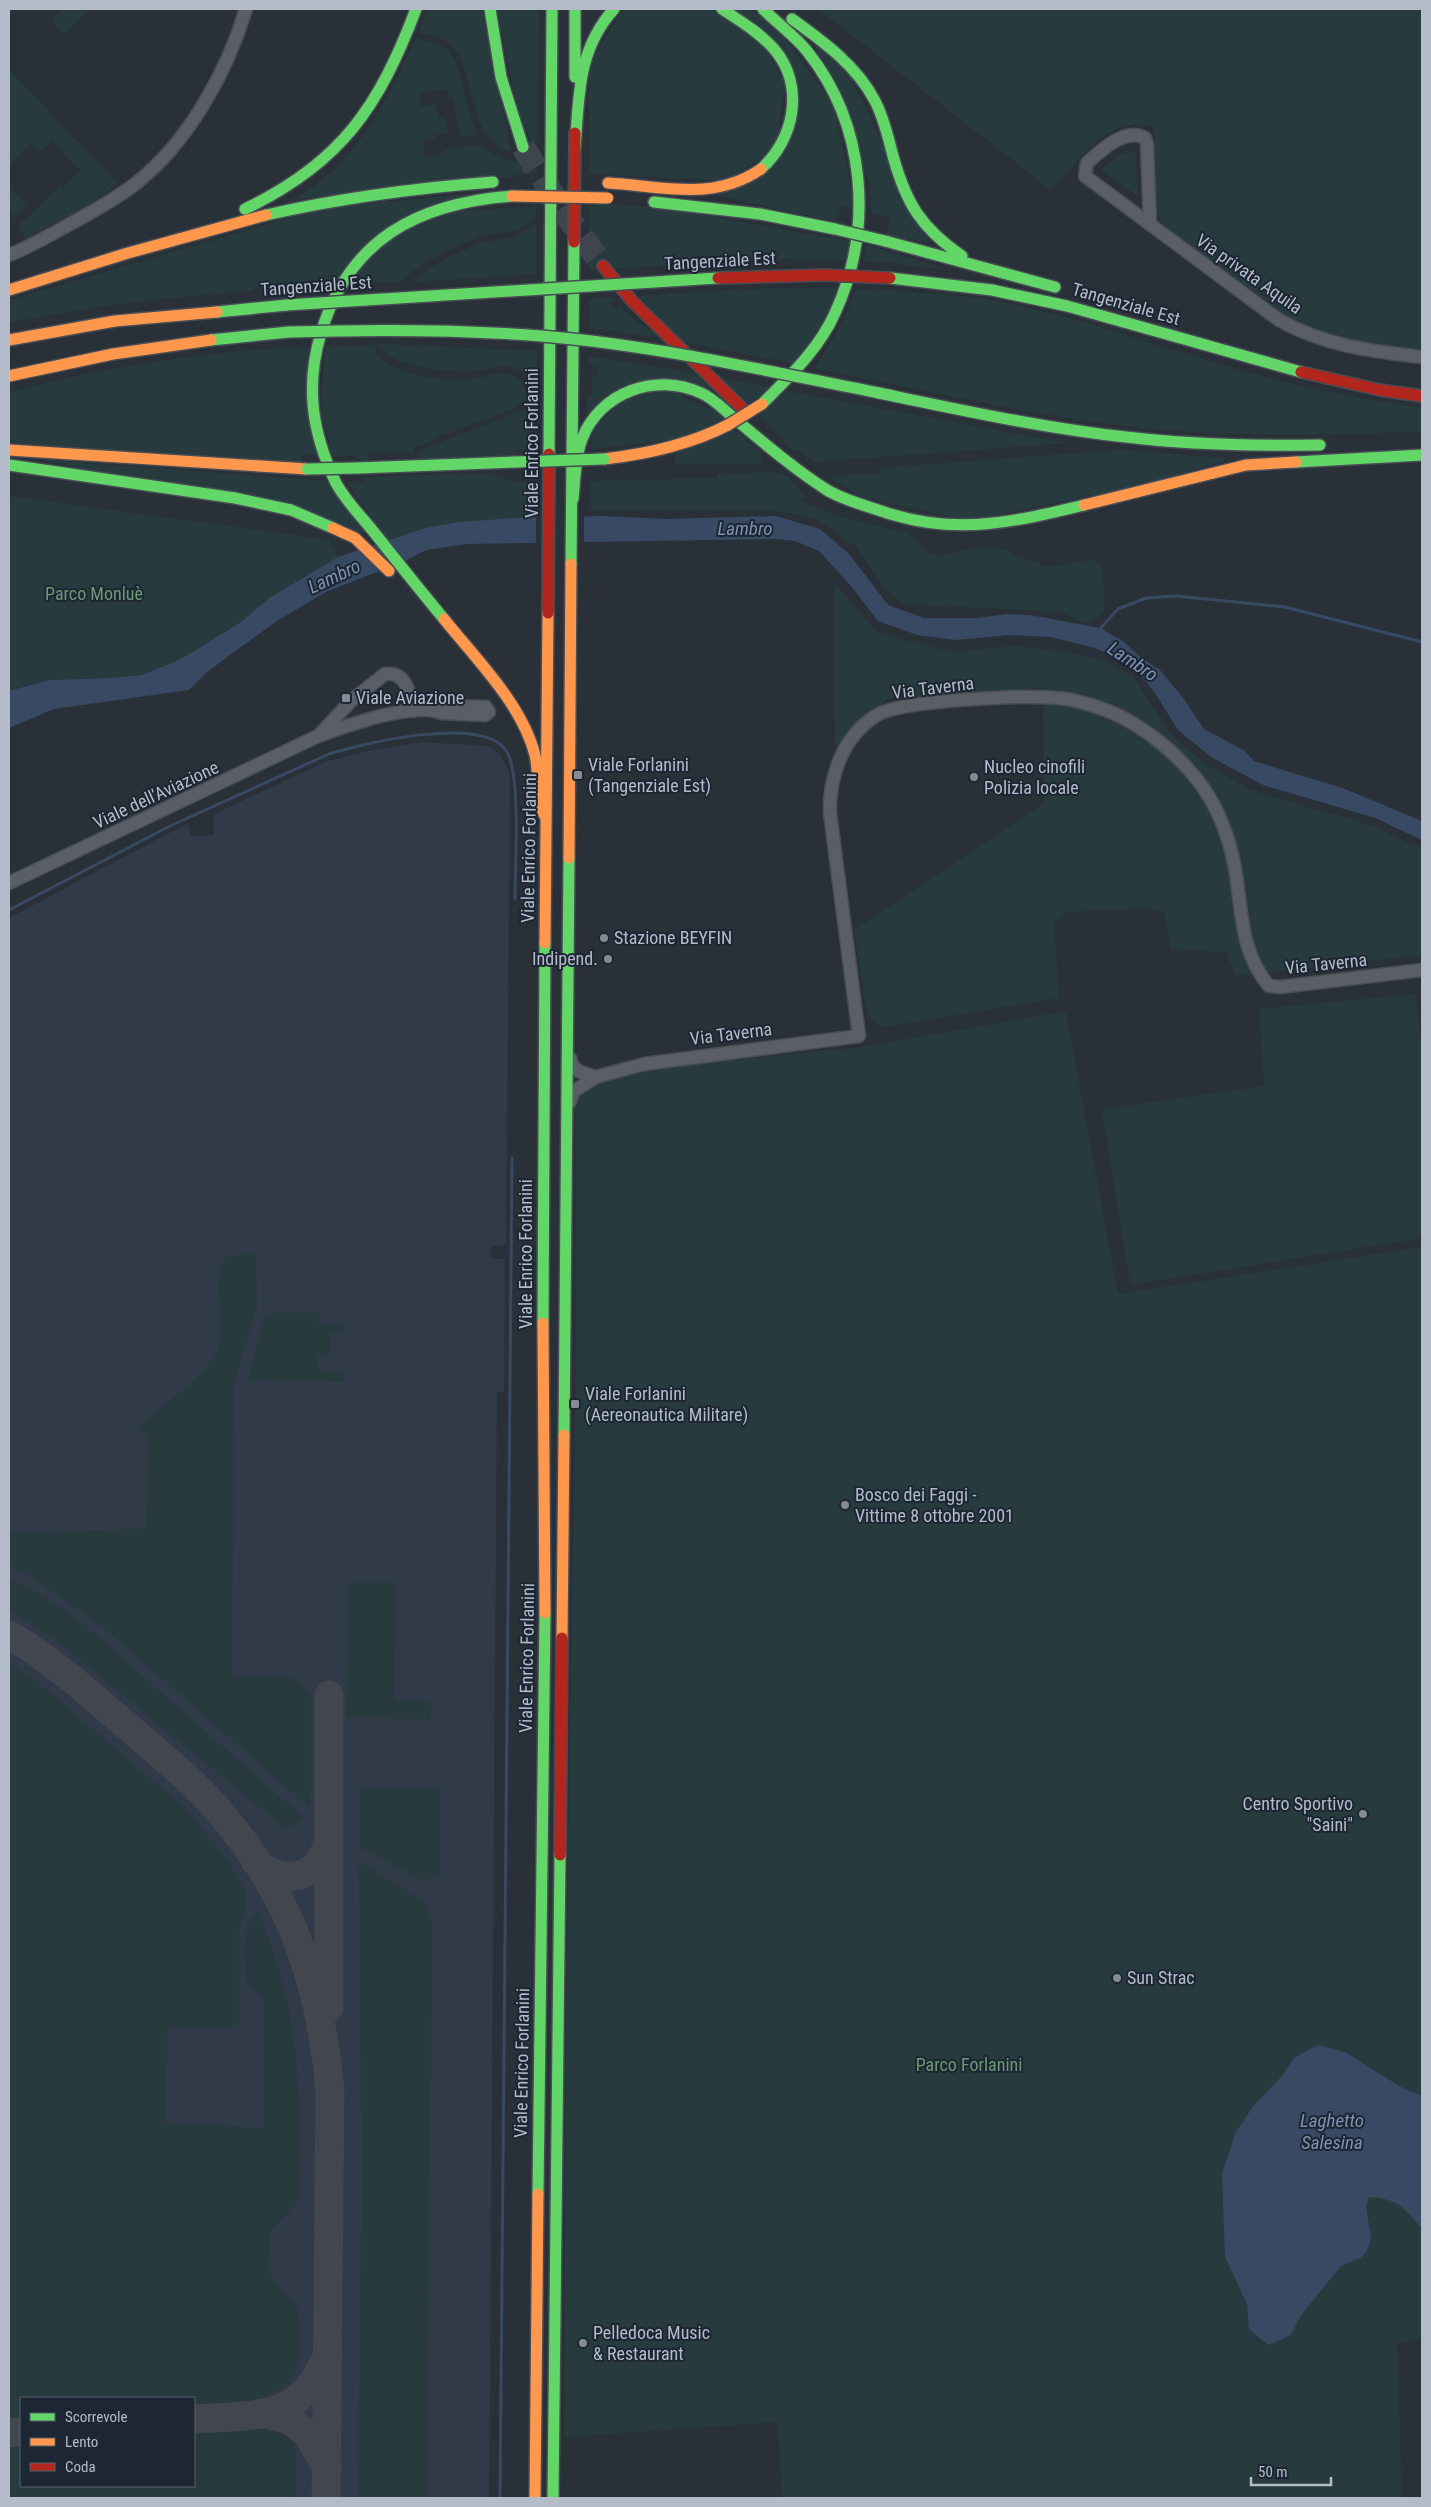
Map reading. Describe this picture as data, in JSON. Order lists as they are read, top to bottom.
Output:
{
  "streets": {
    "main road": ["Tangenziale Est", "Viale Enrico Forlanini"],
    "street": ["Via privata Aquila", "Via Taverna", "Viale dell'Aviazione"]
  },
  "crossings": [
    ["Viale Enrico Forlanini", "Via Taverna"]
  ],
  "water": ["Lambro", "Laghetto Salesina"],
  "parks": ["Parco Monluè", "Parco Forlanini"],
  "places": {
    "transit": ["Viale Aviazione", "Viale Forlanini (Tangenziale Est)", "Viale Forlanini (Aereonautica Militare)"],
    "other": [
      "Nucleo cinofili Polizia locale",
      "Stazione BEYFIN",
      "Indipend.",
      "Bosco dei Faggi - Vittime 8 ottobre 2001",
      "Centro Sportivo \"Saini\"",
      "Sun Strac",
      "Pelledoca Music & Restaurant"
    ]
  },
  "legend": ["Scorrevole", "Lento", "Coda"],
  "scale_bar": "50 m"
}
